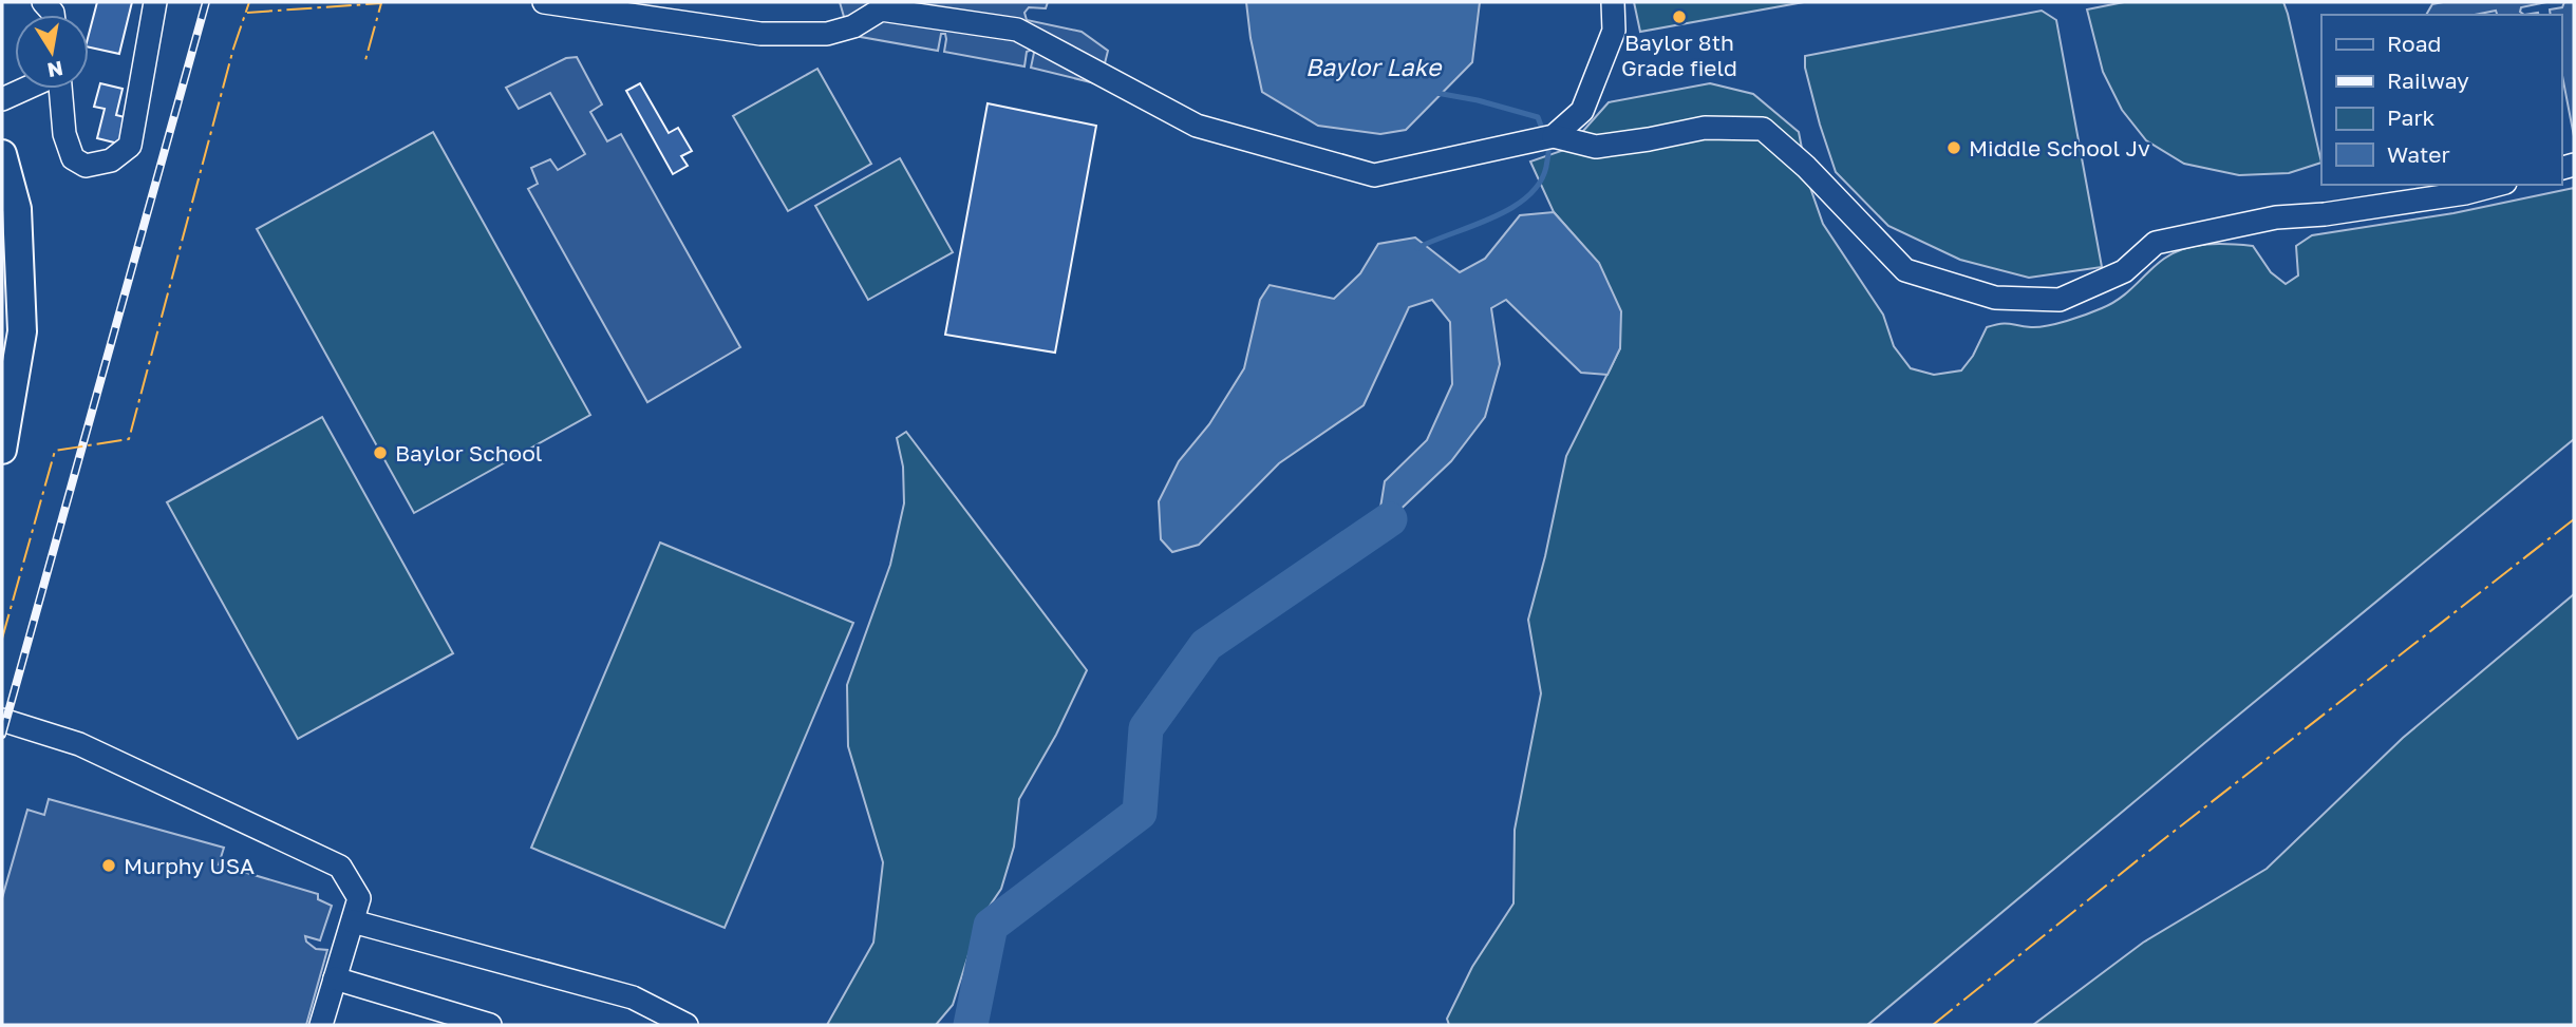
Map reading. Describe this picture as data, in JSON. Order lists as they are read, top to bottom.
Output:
{
  "water": ["Baylor Lake"],
  "places": [
    "Baylor 8th Grade field",
    "Middle School Jv",
    "Baylor School",
    "Murphy USA"
  ],
  "legend": [
    "Road",
    "Railway",
    "Park",
    "Water"
  ],
  "north": "bottom"
}
